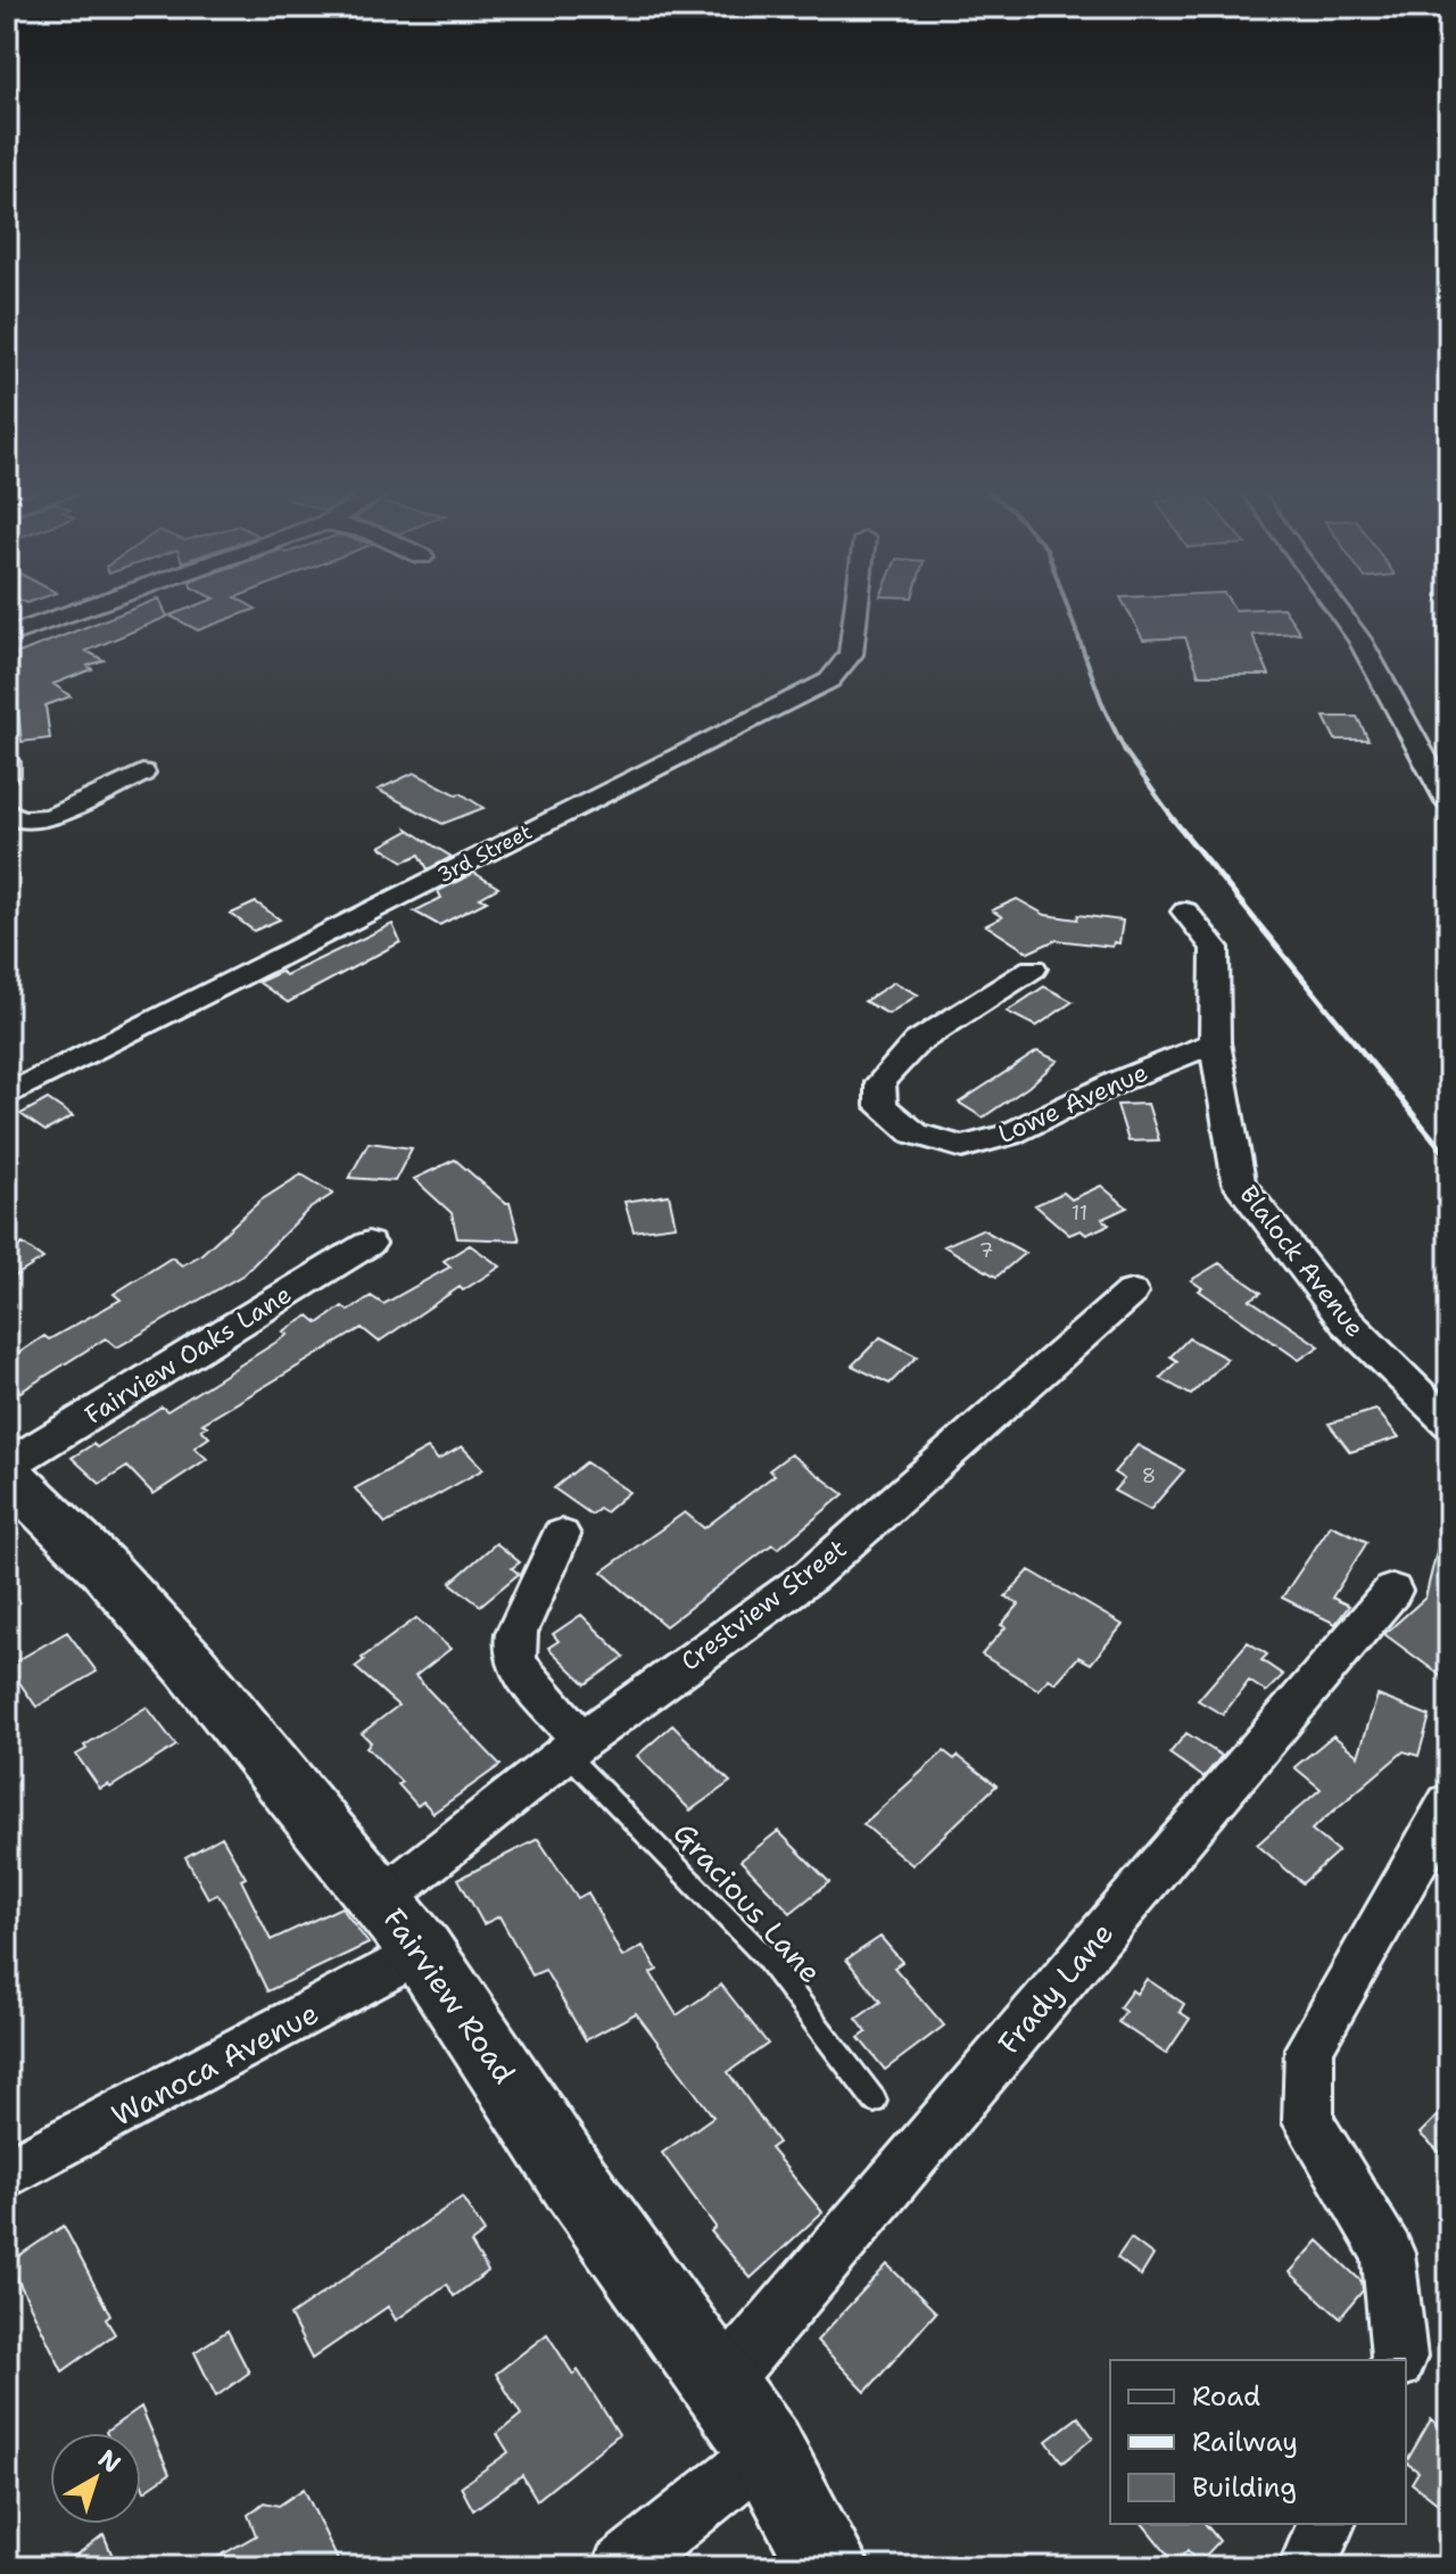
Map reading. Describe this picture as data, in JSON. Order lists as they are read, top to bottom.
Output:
{
  "streets": {
    "main road": ["Fairview Road"],
    "street": [
      "3rd Street",
      "Lowe Avenue",
      "Blalock Avenue",
      "Fairview Oaks Lane",
      "Crestview Street",
      "Frady Lane",
      "Wanoca Avenue"
    ],
    "lane": ["Gracious Lane"]
  },
  "crossings": [
    ["Lowe Avenue", "Blalock Avenue"],
    ["Crestview Street", "Gracious Lane"],
    ["Crestview Street", "Fairview Road"],
    ["Frady Lane", "Fairview Road"],
    ["Fairview Road", "Wanoca Avenue"]
  ],
  "house_numbers": ["11", "7", "8"],
  "legend": ["Road", "Railway", "Building"],
  "north": "top right"
}
